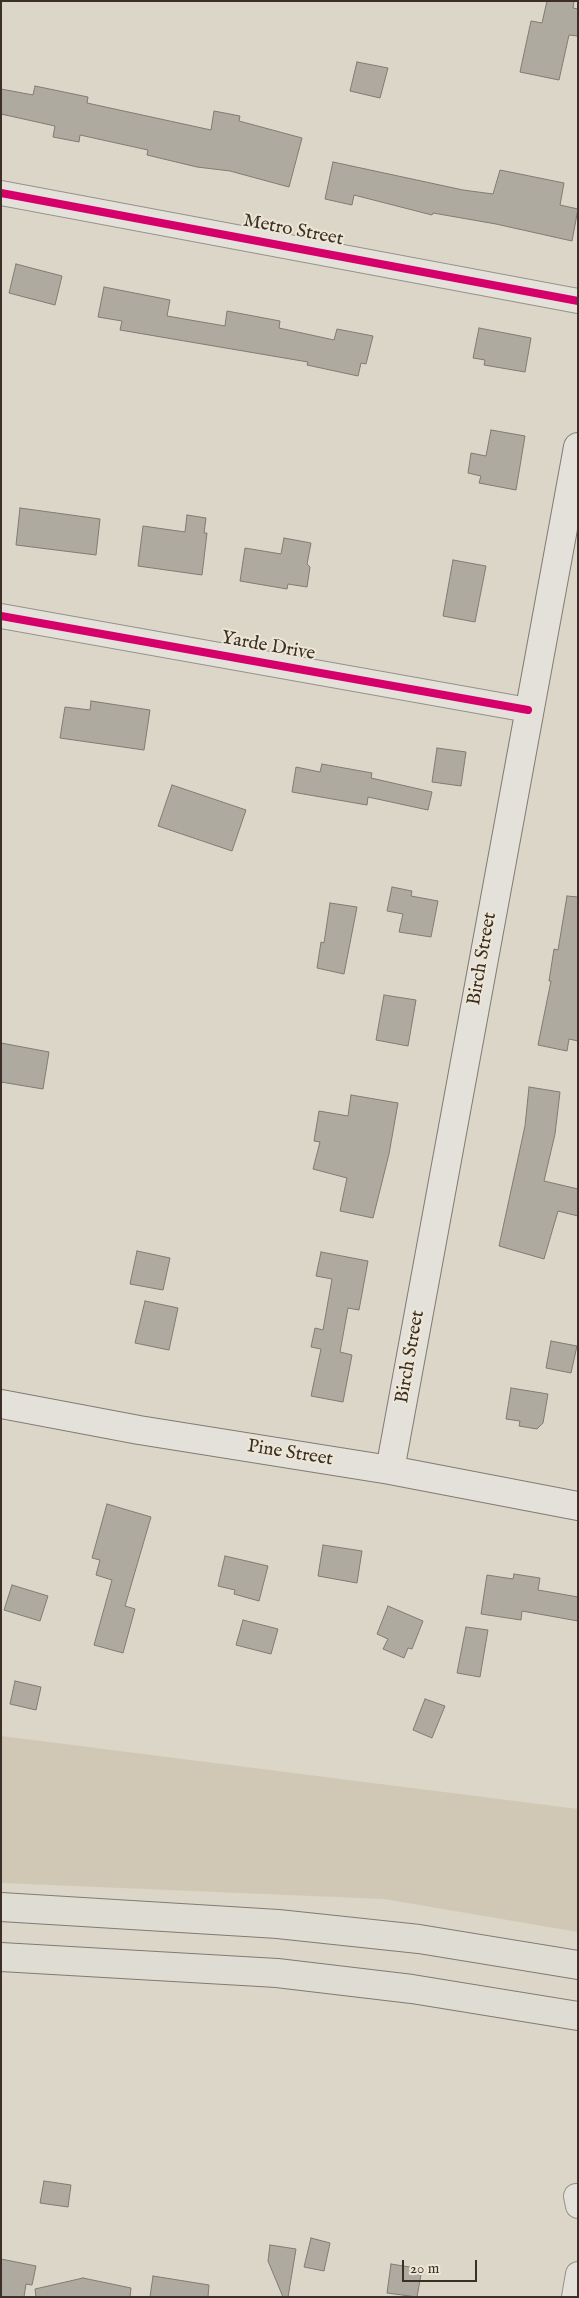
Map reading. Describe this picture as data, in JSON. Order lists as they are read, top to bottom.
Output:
{
  "streets": {
    "main road": ["Birch Street", "Pine Street"],
    "street": ["Metro Street", "Yarde Drive"]
  },
  "crossings": [
    ["Yarde Drive", "Birch Street"],
    ["Birch Street", "Pine Street"]
  ],
  "scale_bar": "20 m"
}
